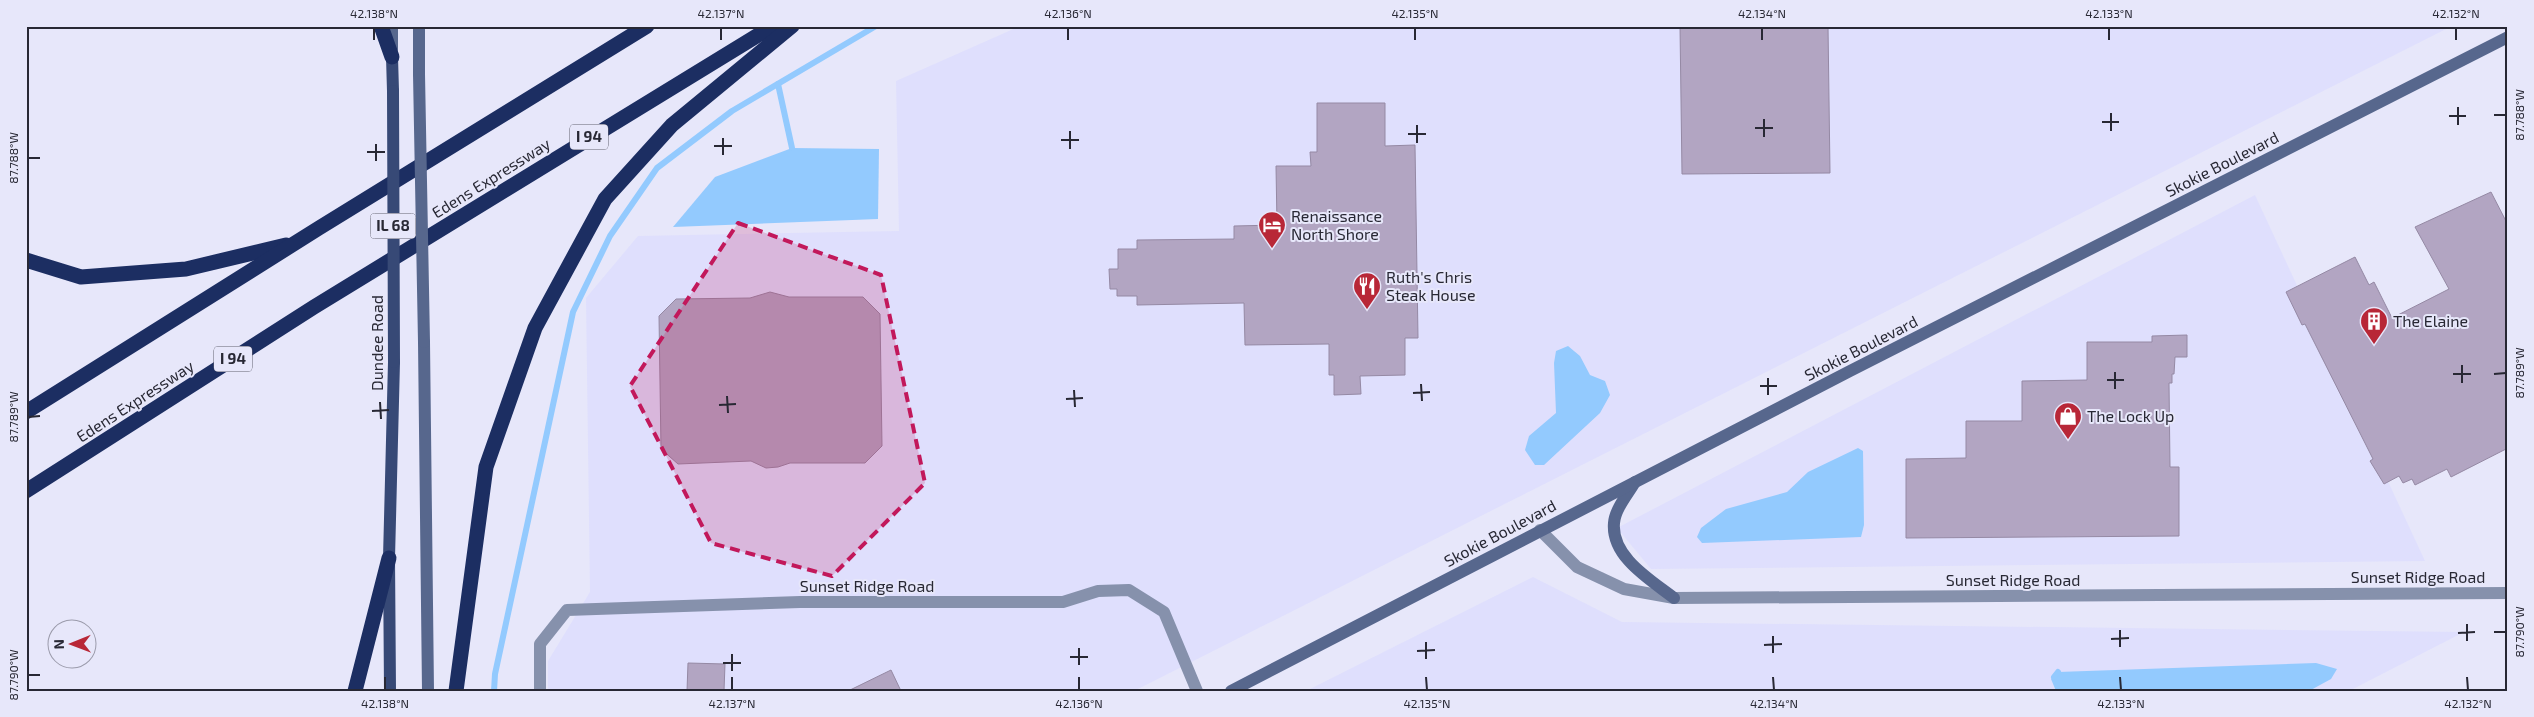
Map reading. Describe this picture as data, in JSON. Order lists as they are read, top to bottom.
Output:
{
  "streets": {
    "highway": ["I 94", "Edens Expressway"],
    "main road": ["Skokie Boulevard", "IL 68", "Dundee Road"],
    "street": ["Sunset Ridge Road"]
  },
  "crossings": [
    ["Skokie Boulevard", "Sunset Ridge Road"]
  ],
  "places": {
    "hotel": ["Renaissance North Shore"],
    "restaurant": ["Ruth's Chris Steak House"],
    "building": ["The Elaine"],
    "shop": ["The Lock Up"]
  },
  "north": "left",
  "coordinates": [
    "42.138°N",
    "42.137°N",
    "42.136°N",
    "42.135°N",
    "42.134°N",
    "42.133°N",
    "42.132°N",
    "87.788°W",
    "87.789°W",
    "87.790°W"
  ]
}
